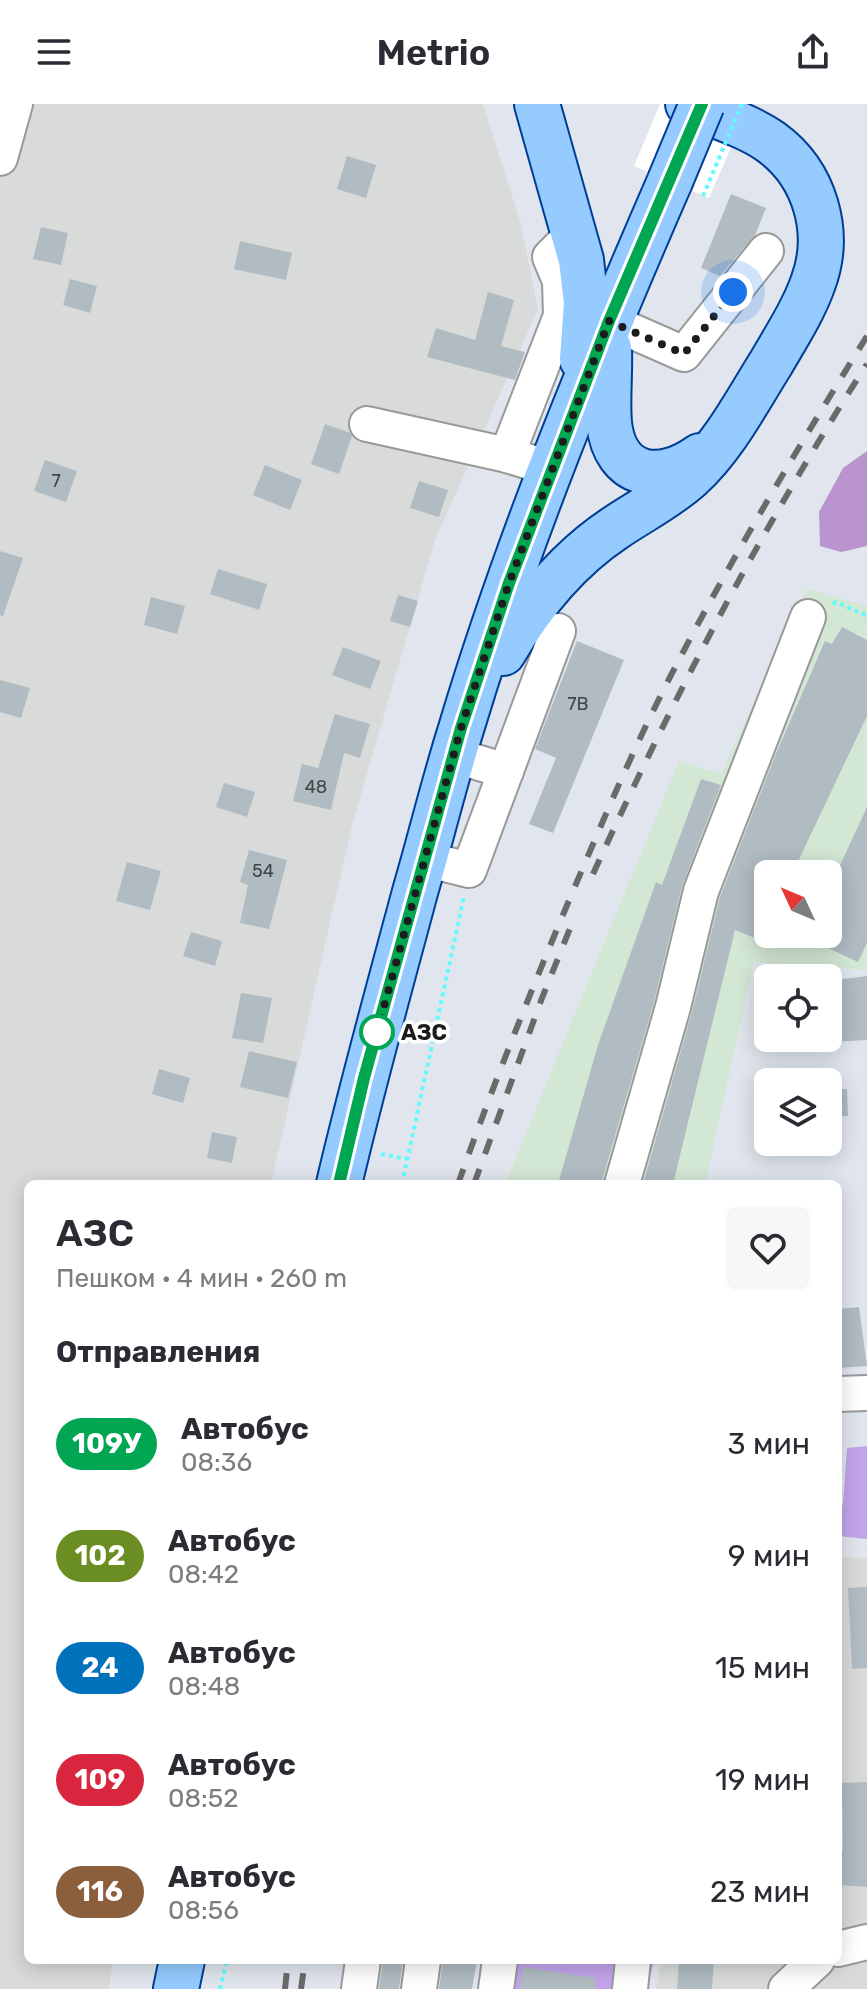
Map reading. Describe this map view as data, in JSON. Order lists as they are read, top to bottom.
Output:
{
  "places": ["АЗС"],
  "lines": ["bus line 109У"],
  "house_numbers": [
    "7",
    "7В",
    "48",
    "54"
  ],
  "north": "top left",
  "page": {
    "header": "Metrio",
    "heading": [
      ["АЗС", "Пешком · 4 мин · 260 m"],
      "Отправления"
    ],
    "list": [
      {
        "mark": "109У",
        "name": "Автобус",
        "note": "08:36",
        "value": "3 мин"
      },
      {
        "mark": "102",
        "name": "Автобус",
        "note": "08:42",
        "value": "9 мин"
      },
      {
        "mark": "24",
        "name": "Автобус",
        "note": "08:48",
        "value": "15 мин"
      },
      {
        "mark": "109",
        "name": "Автобус",
        "note": "08:52",
        "value": "19 мин"
      },
      {
        "mark": "116",
        "name": "Автобус",
        "note": "08:56",
        "value": "23 мин"
      }
    ]
  }
}
